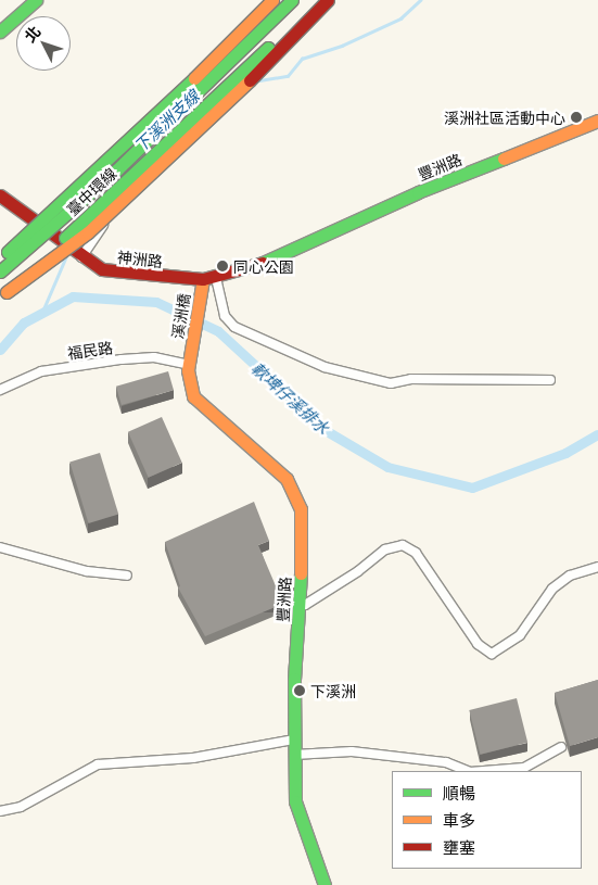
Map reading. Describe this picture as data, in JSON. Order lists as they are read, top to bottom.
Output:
{
  "streets": {
    "main road": [
      "豐洲路",
      "臺中環線",
      "神洲路",
      "溪洲橋"
    ],
    "street": ["福民路"]
  },
  "crossings": [
    ["豐洲路", "神洲路"],
    ["豐洲路", "溪洲橋"],
    ["豐洲路", "福民路"],
    ["神洲路", "溪洲橋"],
    ["溪洲橋", "福民路"]
  ],
  "water": ["下溪洲支線", "軟埤仔溪排水"],
  "places": ["溪洲社區活動中心", "同心公園", "下溪洲"],
  "legend": ["順暢", "車多", "壅塞"],
  "north": "top left"
}
